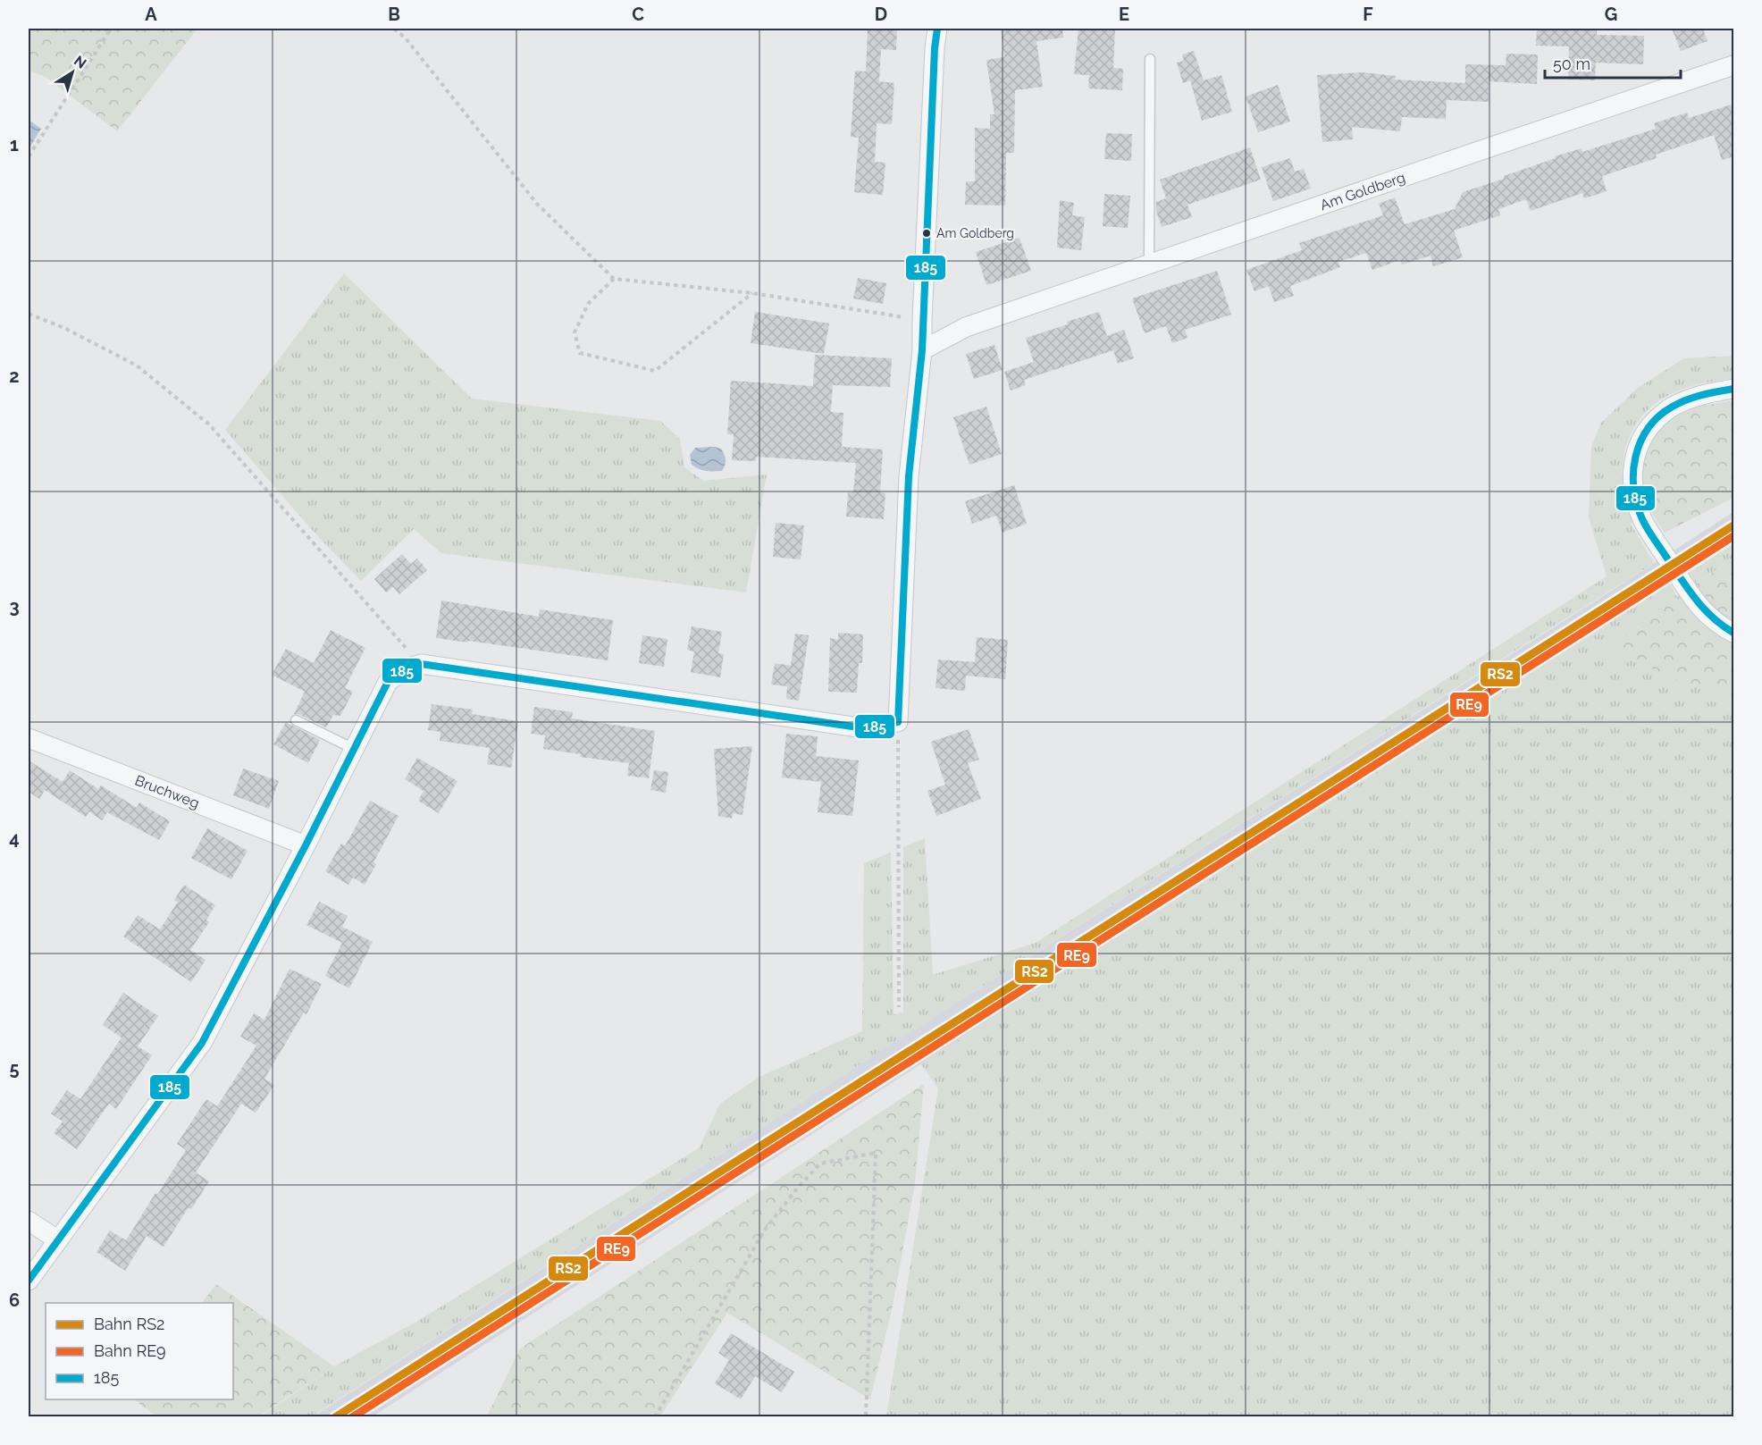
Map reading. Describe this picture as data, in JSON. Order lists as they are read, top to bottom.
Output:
{
  "streets": {
    "street": ["Am Goldberg", "Bruchweg"]
  },
  "places": ["Am Goldberg"],
  "lines": ["transit line 185", "rail line RS2", "rail line RE9"],
  "legend": ["Bahn RS2", "Bahn RE9", "185"],
  "scale_bar": "50 m",
  "north": "top right",
  "grid": {
    "columns": [
      "A",
      "B",
      "C",
      "D",
      "E",
      "F",
      "G"
    ],
    "rows": [
      "1",
      "2",
      "3",
      "4",
      "5",
      "6"
    ]
  }
}
